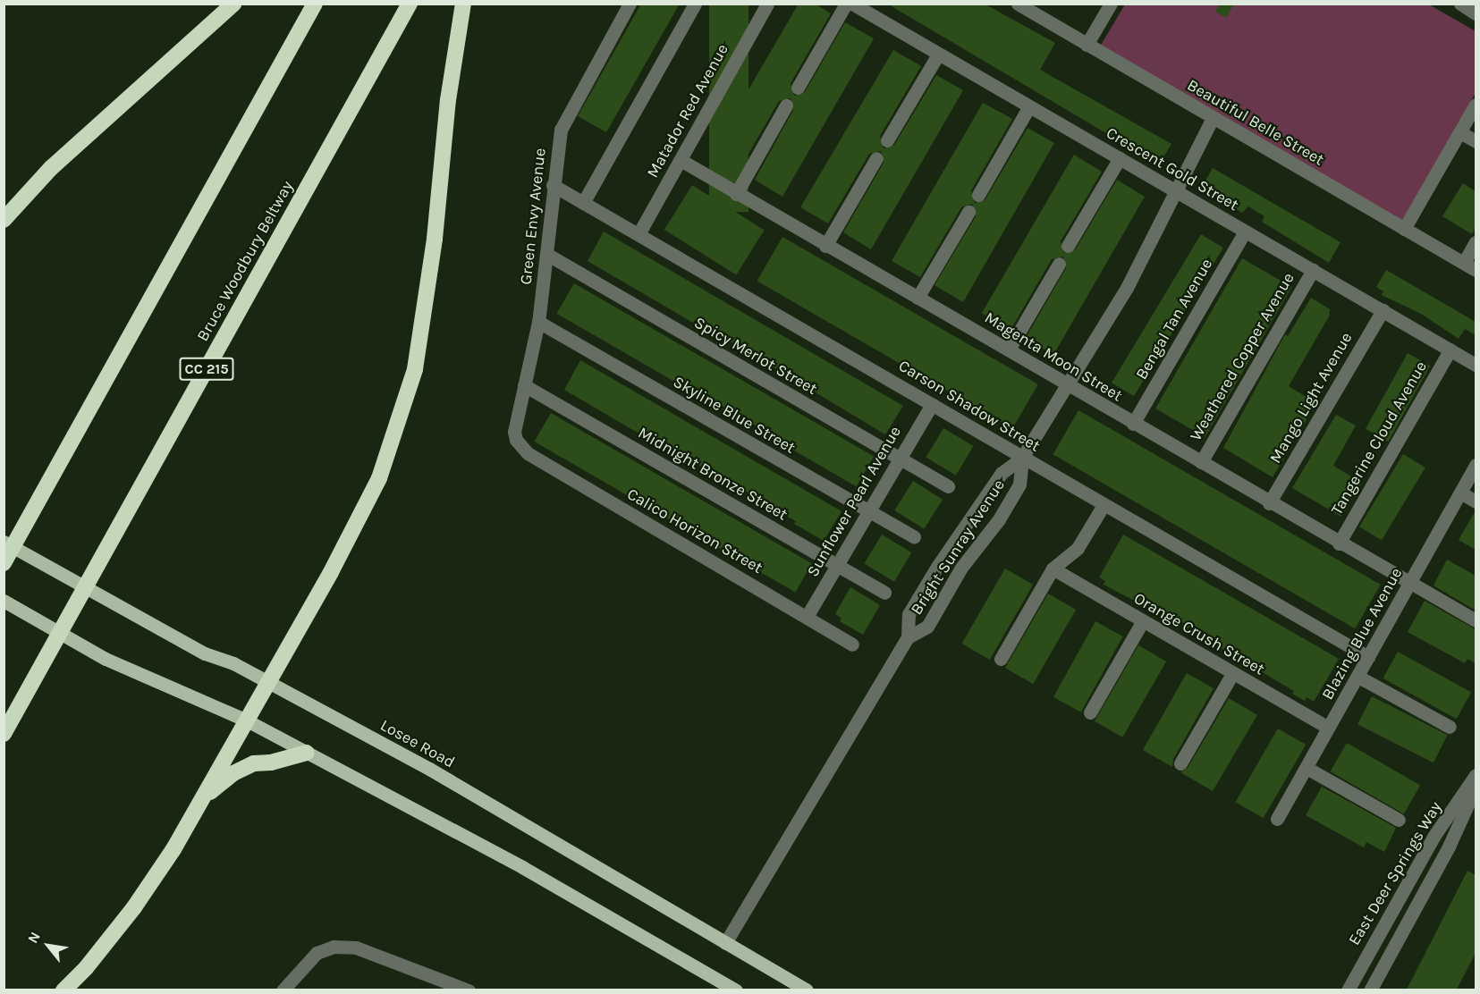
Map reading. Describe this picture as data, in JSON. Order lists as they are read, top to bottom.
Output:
{
  "streets": {
    "highway": ["Bruce Woodbury Beltway", "CC 215"],
    "main road": ["Losee Road"],
    "street": [
      "Matador Red Avenue",
      "Beautiful Belle Street",
      "Crescent Gold Street",
      "Green Envy Avenue",
      "Bengal Tan Avenue",
      "Spicy Merlot Street",
      "Magenta Moon Street",
      "Weathered Copper Avenue",
      "Mango Light Avenue",
      "Carson Shadow Street",
      "Skyline Blue Street",
      "Tangerine Cloud Avenue",
      "Midnight Bronze Street",
      "Sunflower Pearl Avenue",
      "Calico Horizon Street",
      "Bright Sunray Avenue",
      "Orange Crush Street",
      "Blazing Blue Avenue",
      "East Deer Springs Way"
    ]
  },
  "crossings": [
    ["Matador Red Avenue", "Magenta Moon Street"],
    ["Matador Red Avenue", "Carson Shadow Street"],
    ["Crescent Gold Street", "Bengal Tan Avenue"],
    ["Crescent Gold Street", "Weathered Copper Avenue"],
    ["Crescent Gold Street", "Mango Light Avenue"],
    ["Crescent Gold Street", "Tangerine Cloud Avenue"],
    ["Green Envy Avenue", "Spicy Merlot Street"],
    ["Green Envy Avenue", "Carson Shadow Street"],
    ["Green Envy Avenue", "Skyline Blue Street"],
    ["Green Envy Avenue", "Midnight Bronze Street"],
    ["Green Envy Avenue", "Calico Horizon Street"],
    ["Bengal Tan Avenue", "Magenta Moon Street"],
    ["Spicy Merlot Street", "Sunflower Pearl Avenue"],
    ["Magenta Moon Street", "Weathered Copper Avenue"],
    ["Magenta Moon Street", "Mango Light Avenue"],
    ["Magenta Moon Street", "Tangerine Cloud Avenue"],
    ["Magenta Moon Street", "Blazing Blue Avenue"],
    ["Carson Shadow Street", "Sunflower Pearl Avenue"],
    ["Carson Shadow Street", "Bright Sunray Avenue"],
    ["Carson Shadow Street", "Blazing Blue Avenue"],
    ["Skyline Blue Street", "Sunflower Pearl Avenue"],
    ["Midnight Bronze Street", "Sunflower Pearl Avenue"],
    ["Sunflower Pearl Avenue", "Calico Horizon Street"],
    ["Bright Sunray Avenue", "Losee Road"],
    ["Orange Crush Street", "Blazing Blue Avenue"]
  ],
  "north": "top left"
}
